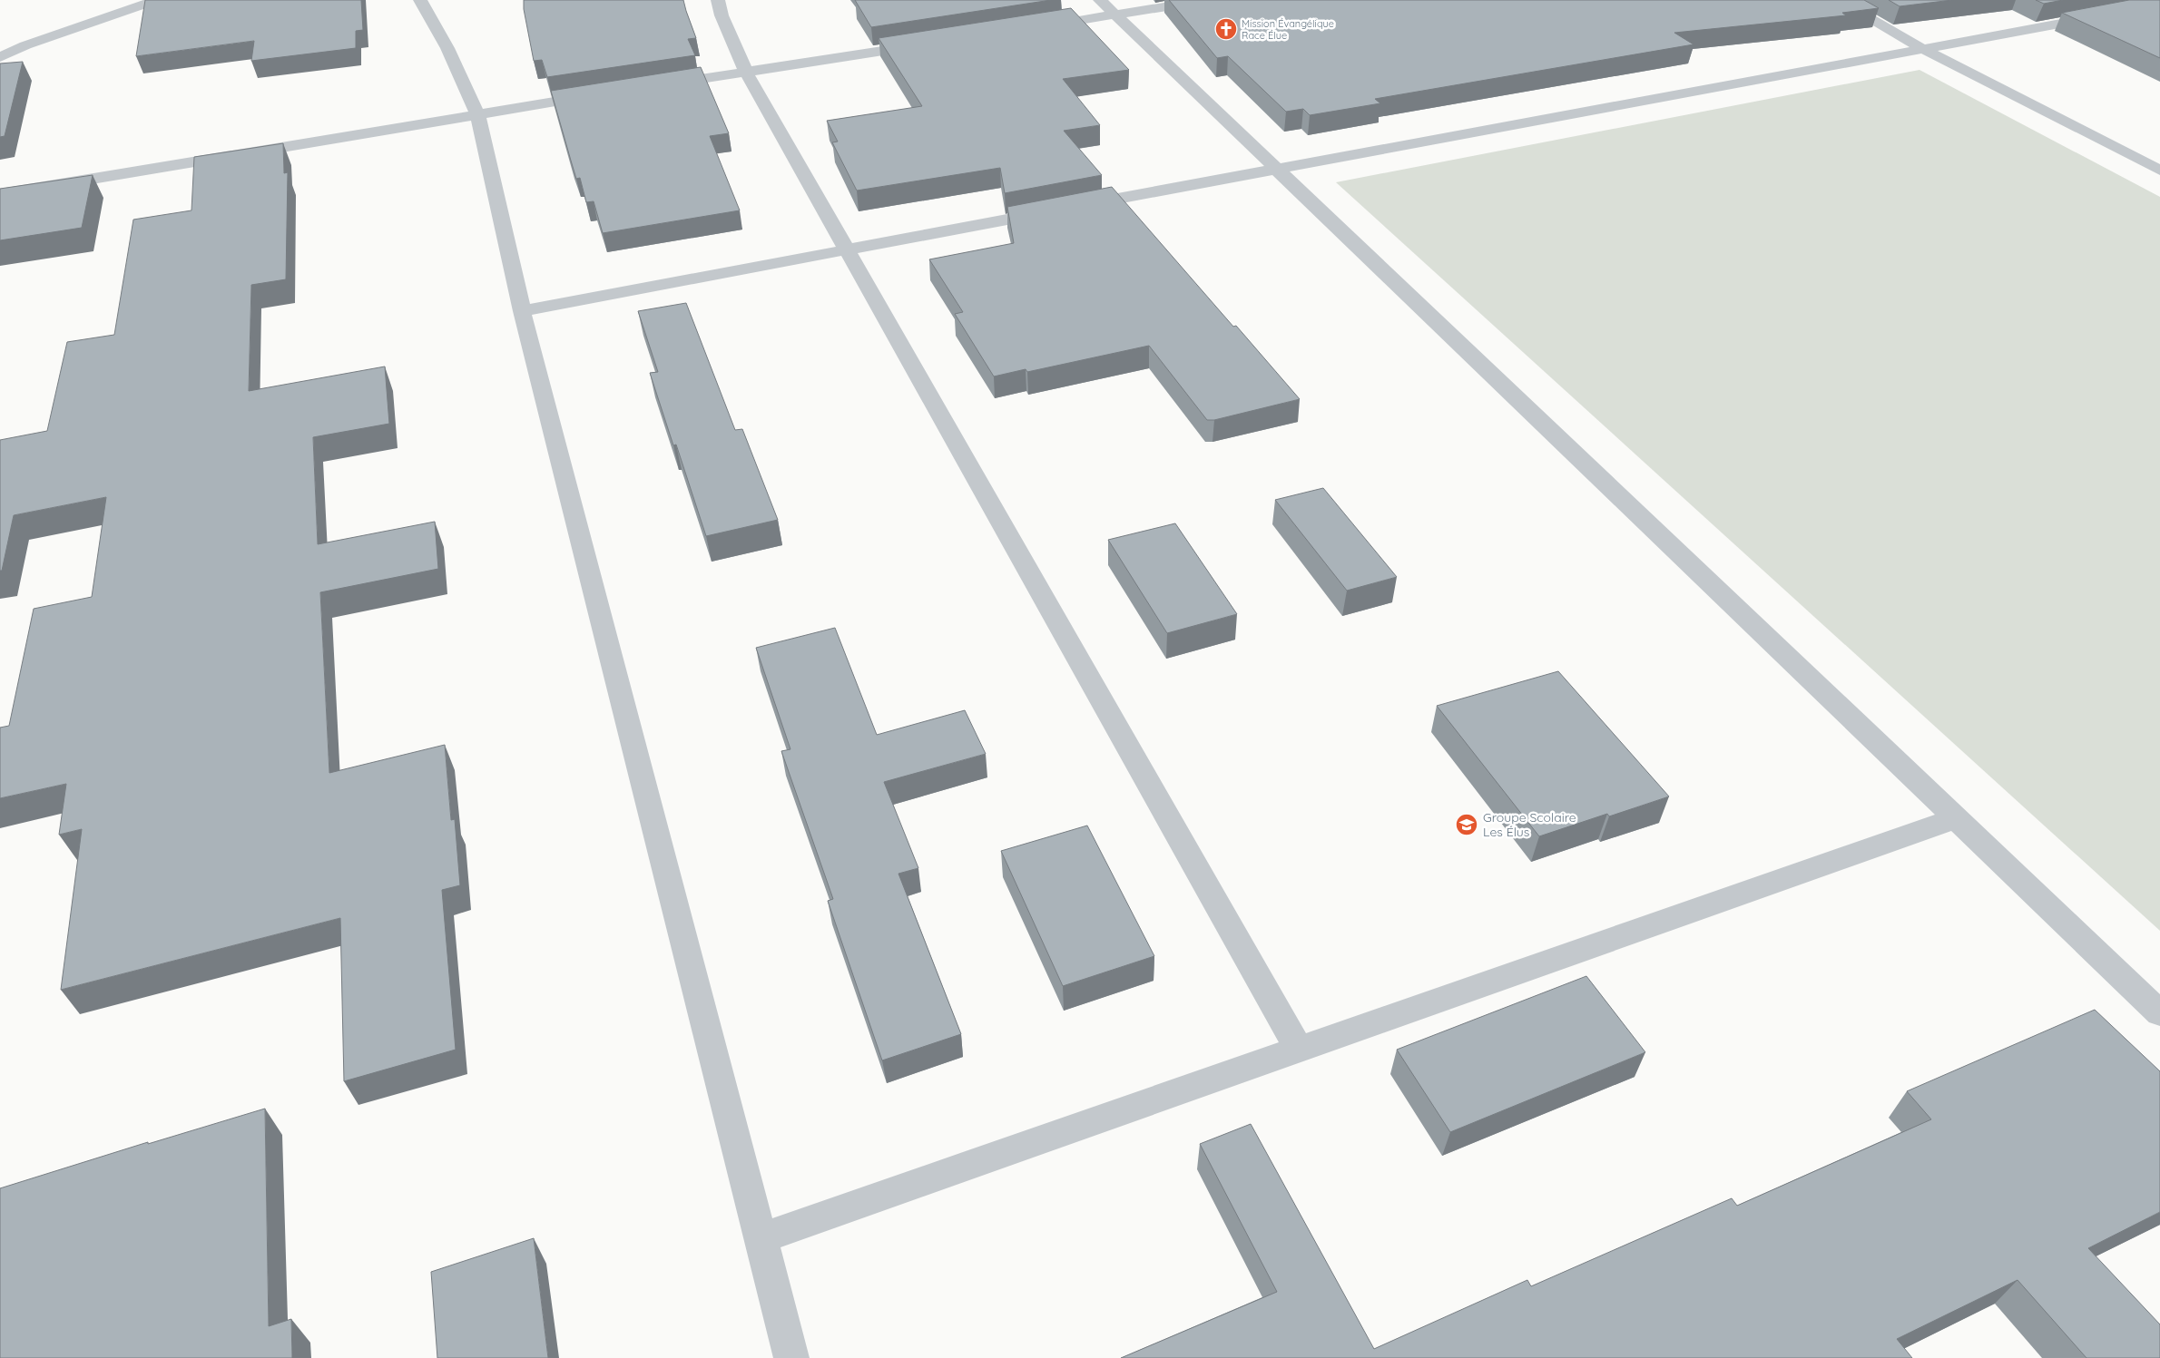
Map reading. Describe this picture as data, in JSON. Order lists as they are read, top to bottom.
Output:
{
  "places": {
    "church": ["Mission Évangélique Race Élue"],
    "school or university": ["Groupe Scolaire Les Élus"]
  }
}
